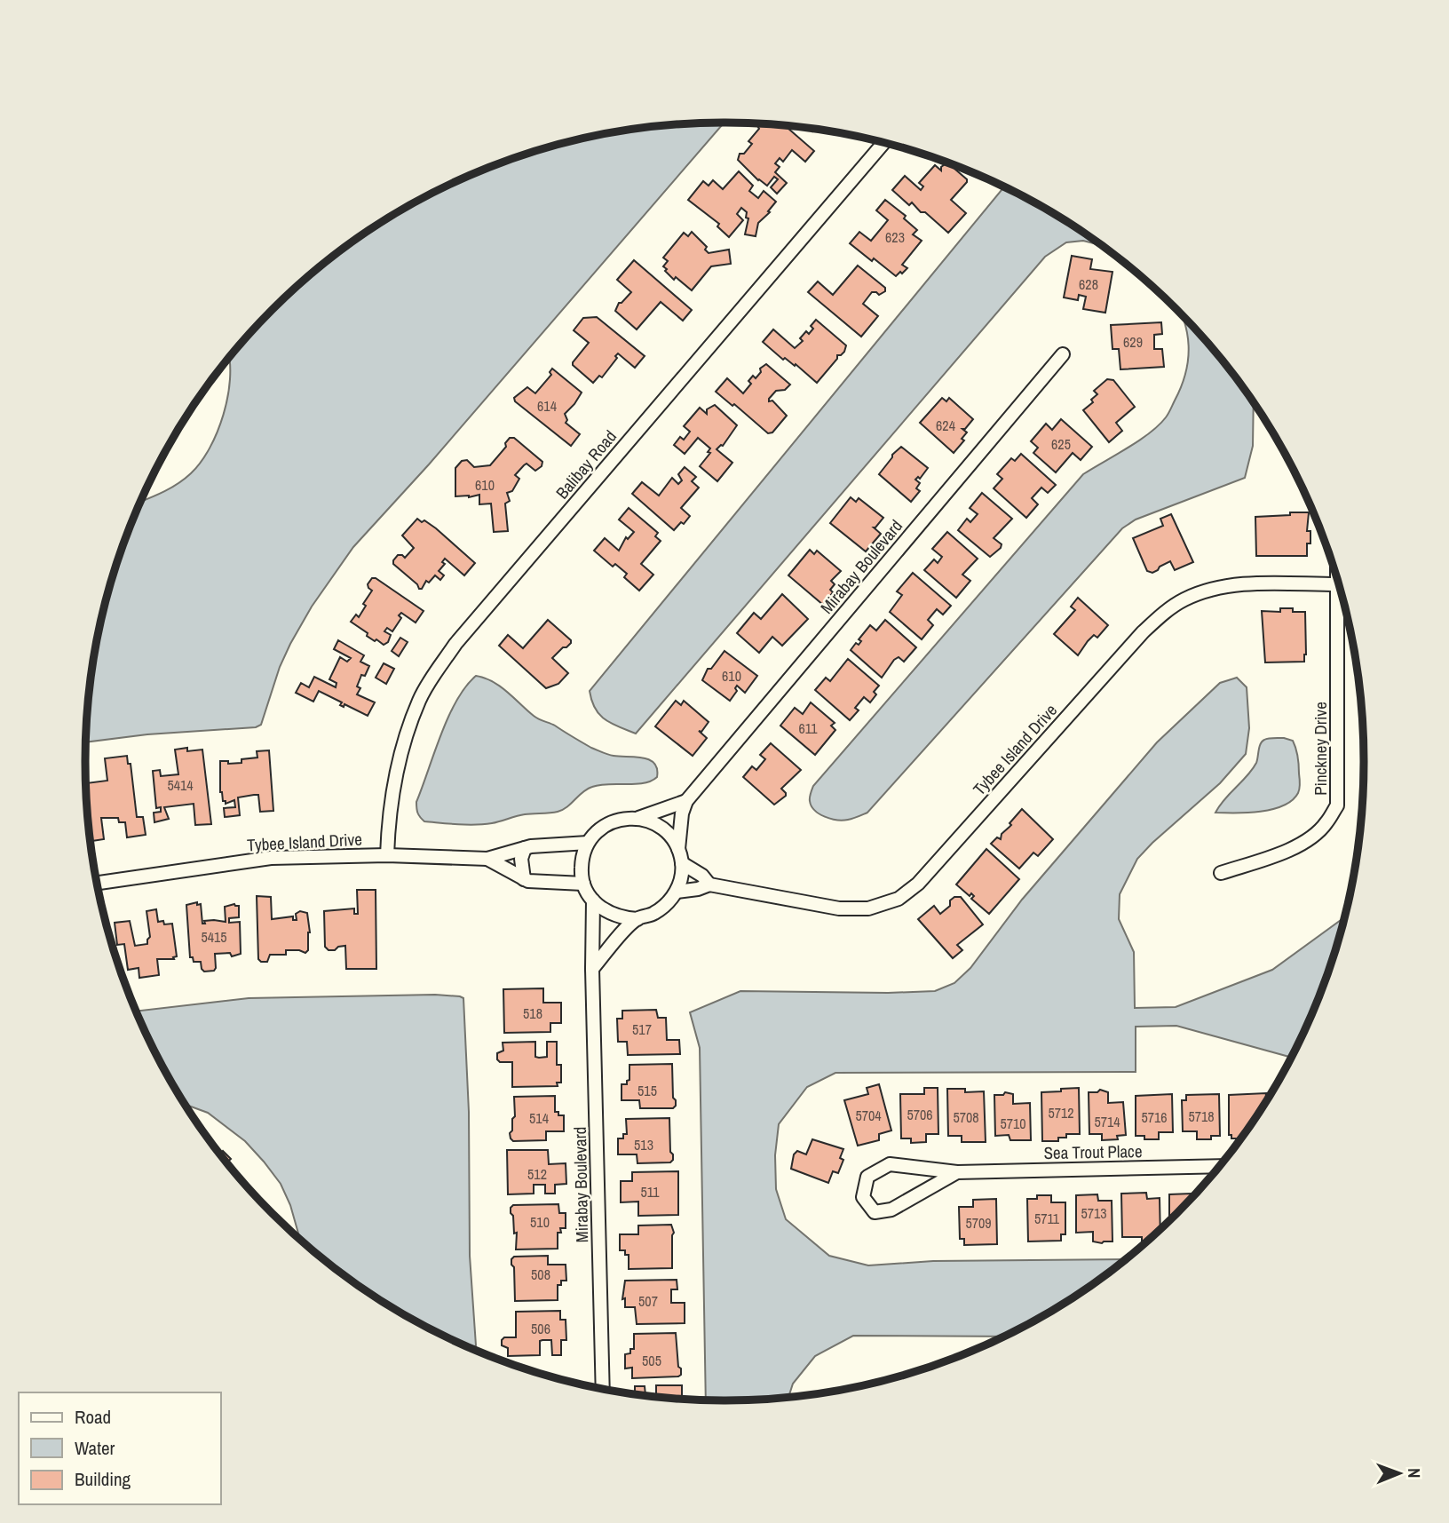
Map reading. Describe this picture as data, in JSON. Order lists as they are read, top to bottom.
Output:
{
  "streets": {
    "street": [
      "Balibay Road",
      "Mirabay Boulevard",
      "Pinckney Drive",
      "Tybee Island Drive",
      "Sea Trout Place"
    ]
  },
  "crossings": [
    ["Balibay Road", "Tybee Island Drive"],
    ["Mirabay Boulevard", "Tybee Island Drive"],
    ["Pinckney Drive", "Tybee Island Drive"]
  ],
  "house_numbers": [
    "623",
    "628",
    "629",
    "614",
    "624",
    "625",
    "610",
    "610",
    "611",
    "5414",
    "5415",
    "518",
    "517",
    "515",
    "5712",
    "5706",
    "5704",
    "5718",
    "5708",
    "5716",
    "514",
    "5714",
    "5710",
    "513",
    "512",
    "511",
    "5713",
    "5711",
    "510",
    "5709",
    "508",
    "507",
    "506",
    "505"
  ],
  "legend": ["Road", "Water", "Building"],
  "north": "right"
}
